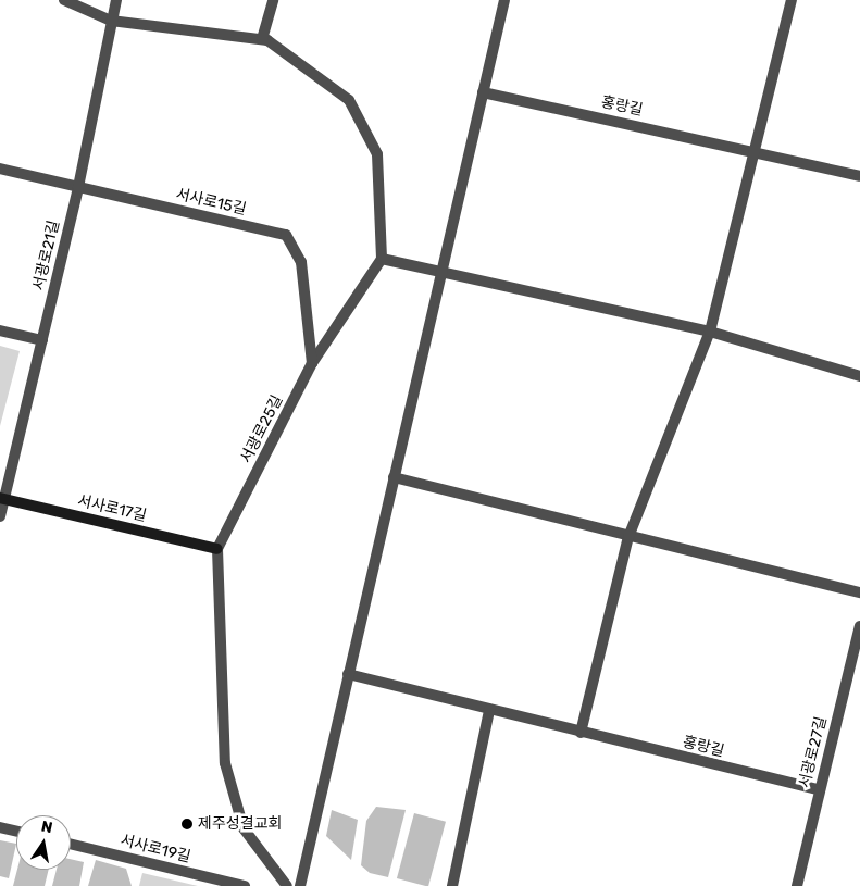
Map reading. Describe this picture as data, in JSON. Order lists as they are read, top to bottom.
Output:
{
  "streets": {
    "street": [
      "홍랑길",
      "서사로15길",
      "서광로21길",
      "서광로25길",
      "서사로17길",
      "서광로27길",
      "서사로19길"
    ]
  },
  "crossings": [
    ["홍랑길", "서광로27길"],
    ["서사로15길", "서광로21길"],
    ["서사로15길", "서광로25길"],
    ["서광로21길", "서사로17길"],
    ["서광로25길", "서사로17길"]
  ],
  "places": ["제주성결교회"],
  "north": "top"
}
